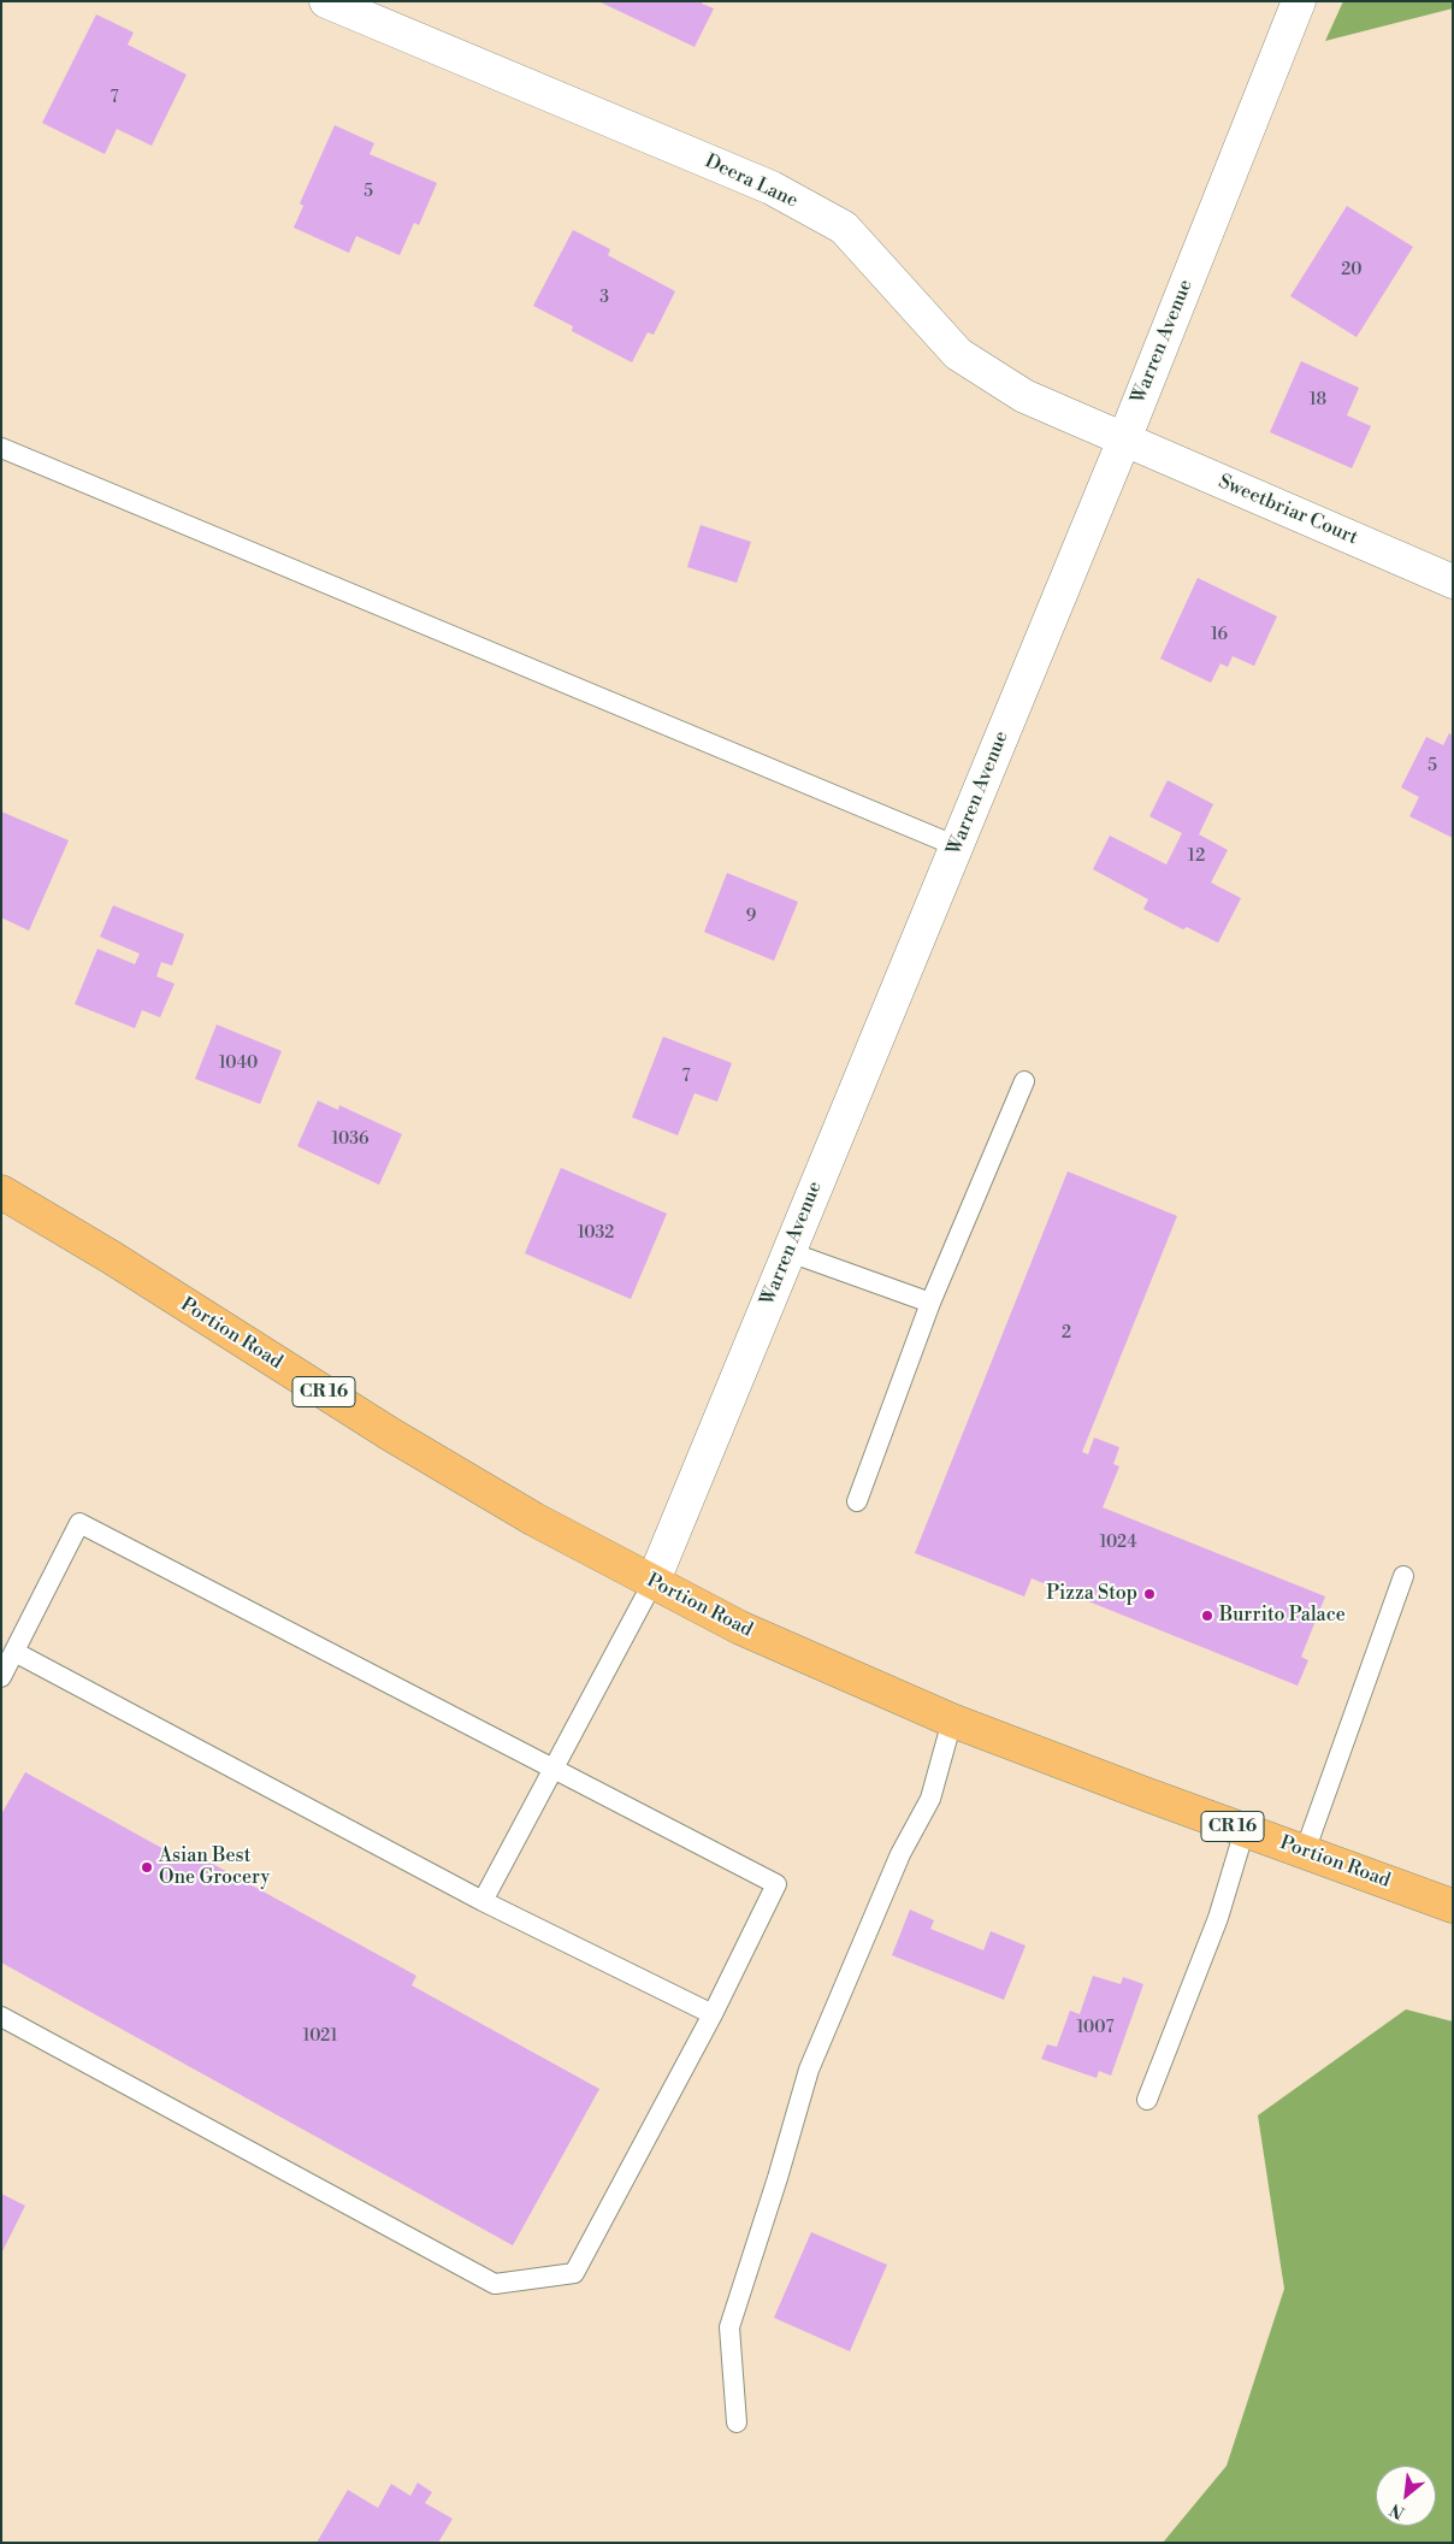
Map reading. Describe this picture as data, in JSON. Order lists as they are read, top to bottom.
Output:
{
  "streets": {
    "main road": ["Portion Road", "CR 16"],
    "street": ["Deera Lane", "Warren Avenue", "Sweetbriar Court"]
  },
  "crossings": [
    ["Deera Lane", "Warren Avenue"],
    ["Deera Lane", "Sweetbriar Court"],
    ["Warren Avenue", "Sweetbriar Court"],
    ["Warren Avenue", "Portion Road"]
  ],
  "places": ["Pizza Stop", "Burrito Palace", "Asian Best One Grocery"],
  "house_numbers": [
    "7",
    "5",
    "20",
    "3",
    "18",
    "16",
    "5",
    "12",
    "9",
    "1040",
    "7",
    "1036",
    "1032",
    "2",
    "1024",
    "1007",
    "1021"
  ],
  "north": "bottom left"
}
